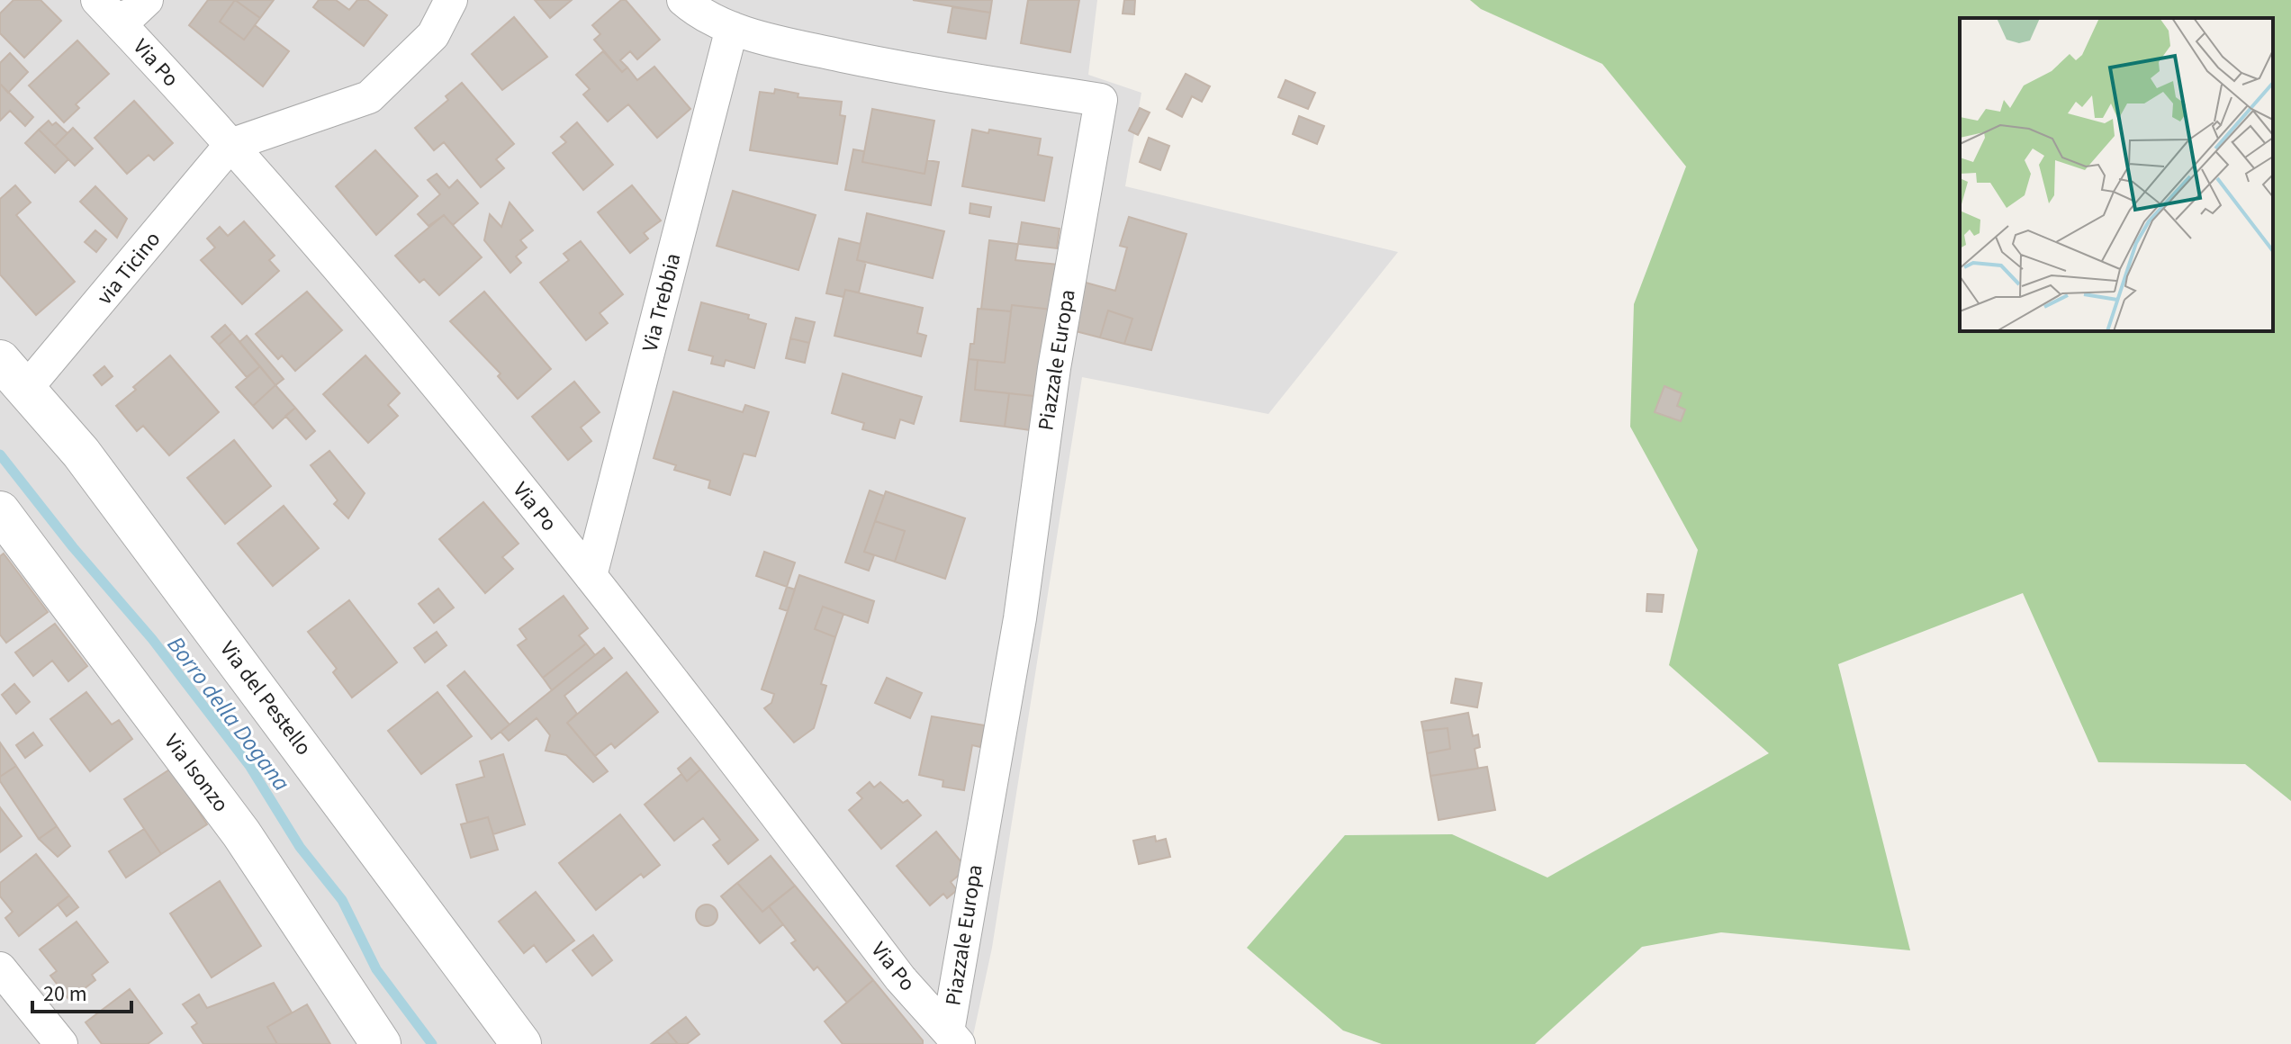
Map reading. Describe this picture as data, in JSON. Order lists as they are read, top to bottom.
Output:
{
  "streets": {
    "street": [
      "Via Po",
      "via Ticino",
      "Via Trebbia",
      "Piazzale Europa",
      "Via del Pestello",
      "Via Isonzo"
    ]
  },
  "crossings": [
    ["Via Po", "via Ticino"],
    ["Via Po", "Via Trebbia"],
    ["Via Po", "Piazzale Europa"],
    ["via Ticino", "Via del Pestello"],
    ["Via Trebbia", "Piazzale Europa"]
  ],
  "water": ["Borro della Dogana"],
  "scale_bar": "20 m"
}
